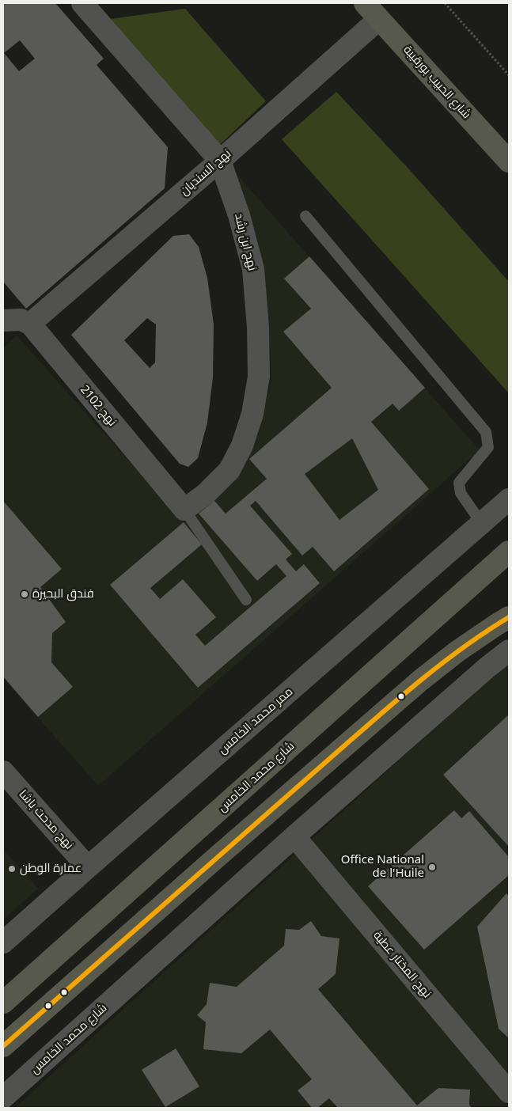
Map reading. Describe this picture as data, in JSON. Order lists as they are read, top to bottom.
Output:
{
  "streets": {
    "main road": ["شارع الحبيب بورقيبة", "شارع محمد الخامس"],
    "street": [
      "نهج السنديان",
      "نهج ابن رشد",
      "نهج 2102",
      "ممر محمد الخامس",
      "نهج مدحت باشا",
      "نهج المختار عطية"
    ]
  },
  "crossings": [
    ["شارع الحبيب بورقيبة", "نهج السنديان"],
    ["نهج السنديان", "نهج ابن رشد"],
    ["نهج السنديان", "نهج 2102"],
    ["نهج ابن رشد", "نهج 2102"],
    ["ممر محمد الخامس", "نهج مدحت باشا"],
    ["شارع محمد الخامس", "نهج المختار عطية"]
  ],
  "places": ["فندق البحيرة", "Office National de l'Huile", "عمارة الوطن"]
}
